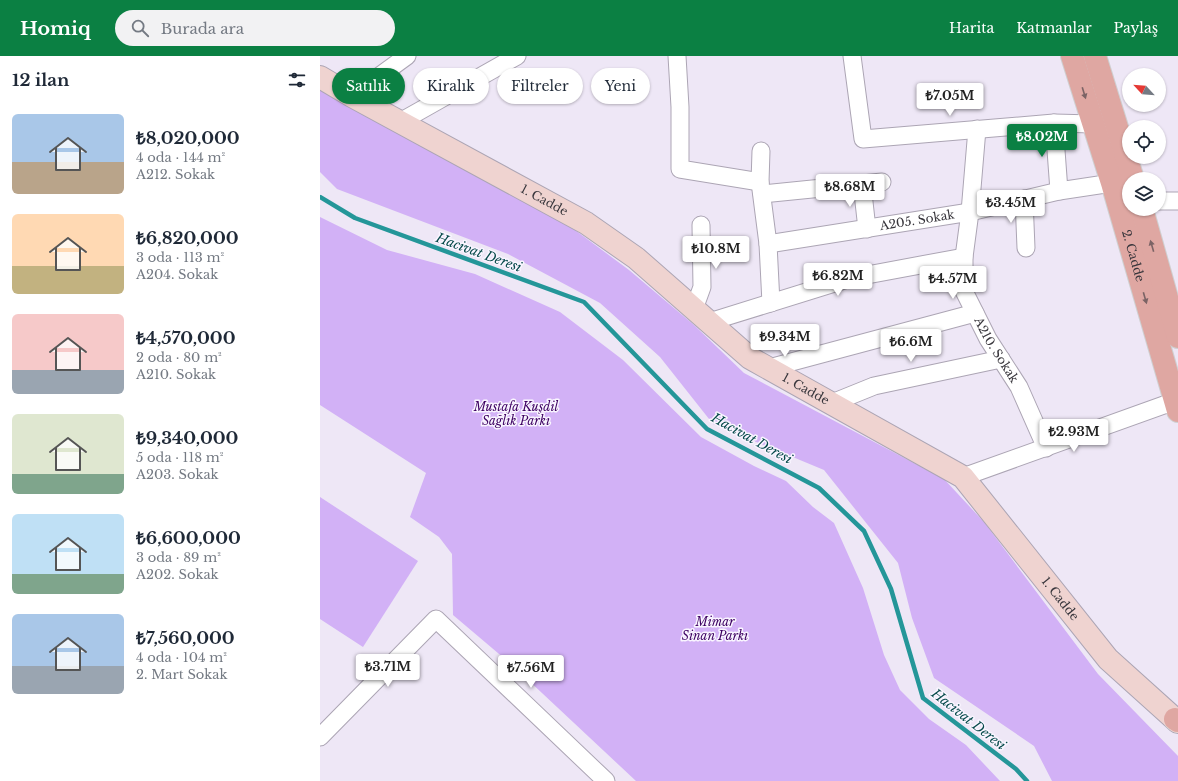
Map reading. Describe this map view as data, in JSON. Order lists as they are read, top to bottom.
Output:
{
  "streets": {
    "main road": ["1. Cadde", "2. Cadde"],
    "street": ["A205. Sokak", "A210. Sokak"]
  },
  "crossings": [
    ["A205. Sokak", "2. Cadde"],
    ["A205. Sokak", "A210. Sokak"]
  ],
  "water": ["Hacivat Deresi"],
  "parks": ["Mustafa Kuşdil Sağlık Parkı", "Mimar Sinan Parkı"],
  "north": "top left",
  "page": {
    "header": "Homiq",
    "search": "Burada ara",
    "nav": ["Harita", "Katmanlar", "Paylaş"],
    "heading": "12 ilan",
    "chip": [
      "Satılık",
      "Kiralık",
      "Filtreler",
      "Yeni"
    ],
    "price": [
      "₺7.05M",
      "₺8.02M",
      "₺8.68M",
      "₺3.45M",
      "₺10.8M",
      "₺6.82M",
      "₺4.57M",
      "₺9.34M",
      "₺6.6M",
      "₺2.93M",
      "₺3.71M",
      "₺7.56M"
    ],
    "list": [
      {
        "name": "₺8,020,000",
        "note": "4 oda · 144 m² · A212. Sokak"
      },
      {
        "name": "₺6,820,000",
        "note": "3 oda · 113 m² · A204. Sokak"
      },
      {
        "name": "₺4,570,000",
        "note": "2 oda · 80 m² · A210. Sokak"
      },
      {
        "name": "₺9,340,000",
        "note": "5 oda · 118 m² · A203. Sokak"
      },
      {
        "name": "₺6,600,000",
        "note": "3 oda · 89 m² · A202. Sokak"
      },
      {
        "name": "₺7,560,000",
        "note": "4 oda · 104 m² · 2. Mart Sokak"
      }
    ]
  }
}
